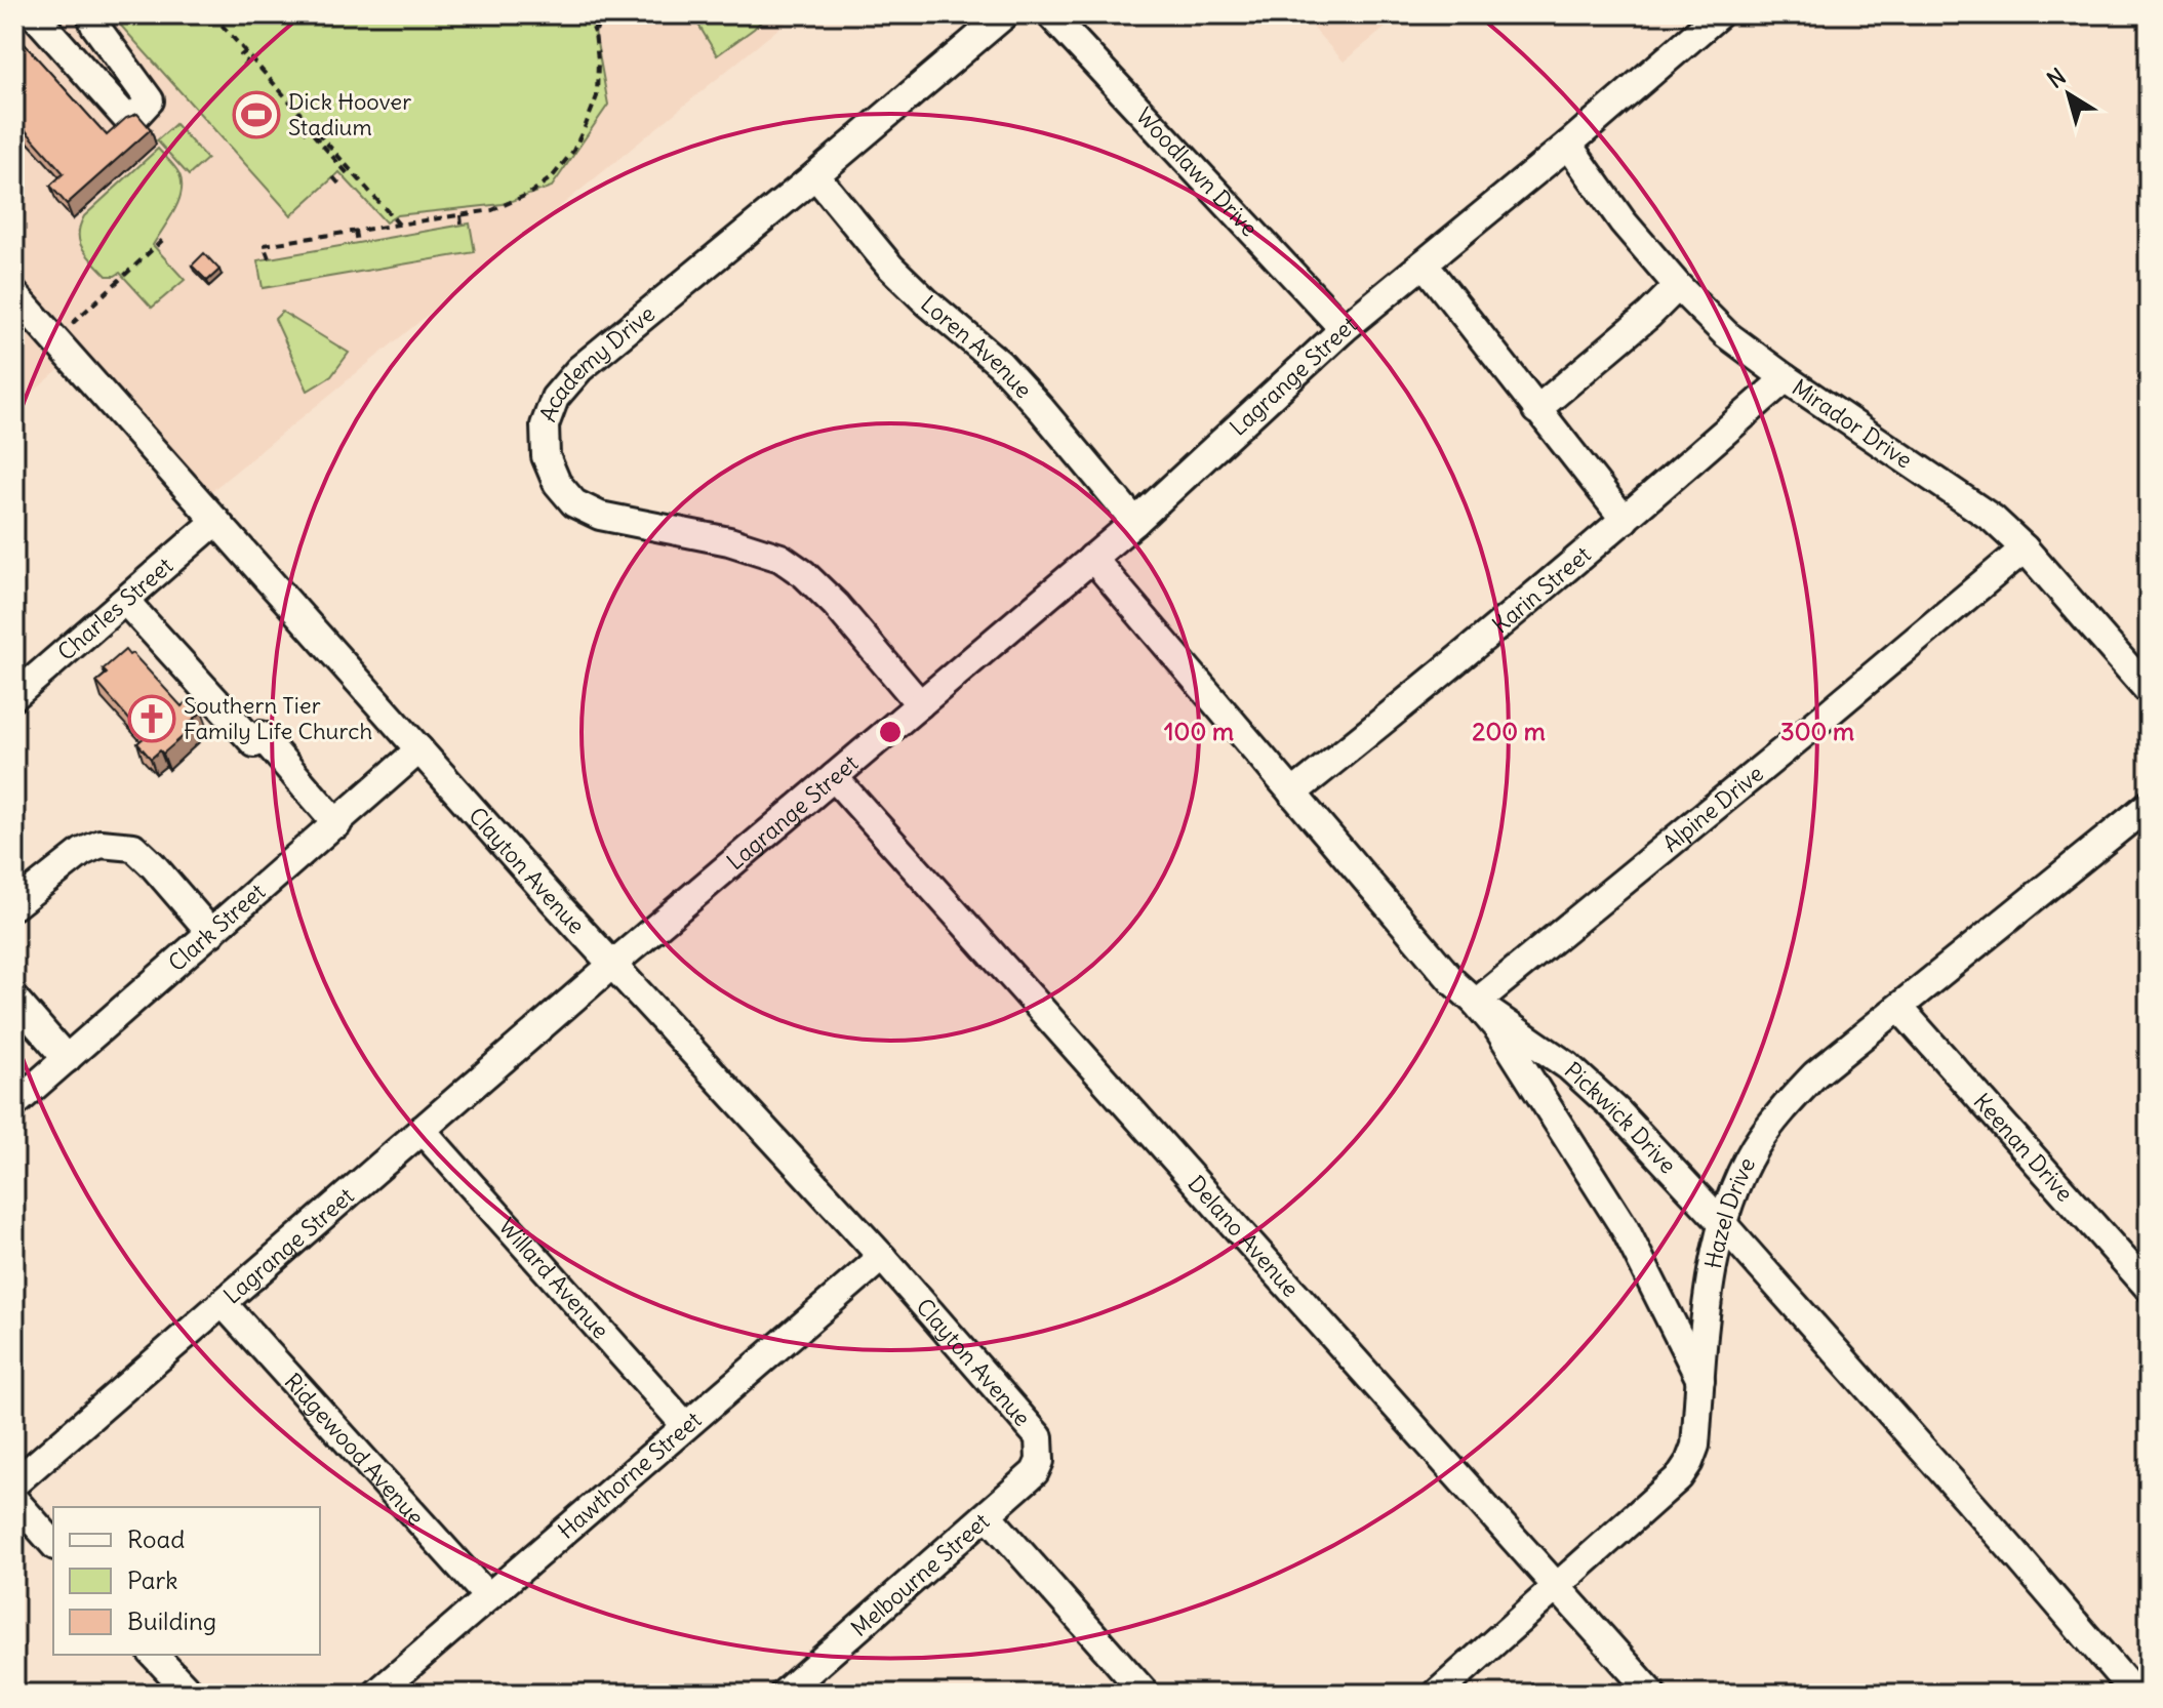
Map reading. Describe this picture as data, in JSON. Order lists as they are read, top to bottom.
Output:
{
  "streets": {
    "street": [
      "Woodlawn Drive",
      "Loren Avenue",
      "Academy Drive",
      "Lagrange Street",
      "Mirador Drive",
      "Karin Street",
      "Charles Street",
      "Alpine Drive",
      "Clayton Avenue",
      "Clark Street",
      "Pickwick Drive",
      "Keenan Drive",
      "Hazel Drive",
      "Delano Avenue",
      "Willard Avenue",
      "Ridgewood Avenue",
      "Hawthorne Street",
      "Melbourne Street"
    ]
  },
  "crossings": [
    ["Woodlawn Drive", "Lagrange Street"],
    ["Loren Avenue", "Academy Drive"],
    ["Loren Avenue", "Lagrange Street"],
    ["Academy Drive", "Lagrange Street"],
    ["Lagrange Street", "Mirador Drive"],
    ["Lagrange Street", "Clayton Avenue"],
    ["Lagrange Street", "Pickwick Drive"],
    ["Lagrange Street", "Delano Avenue"],
    ["Lagrange Street", "Willard Avenue"],
    ["Lagrange Street", "Ridgewood Avenue"],
    ["Mirador Drive", "Karin Street"],
    ["Mirador Drive", "Alpine Drive"],
    ["Karin Street", "Pickwick Drive"],
    ["Charles Street", "Clayton Avenue"],
    ["Alpine Drive", "Pickwick Drive"],
    ["Clayton Avenue", "Clark Street"],
    ["Clayton Avenue", "Hawthorne Street"],
    ["Clayton Avenue", "Melbourne Street"],
    ["Pickwick Drive", "Hazel Drive"],
    ["Keenan Drive", "Hazel Drive"],
    ["Hazel Drive", "Delano Avenue"],
    ["Willard Avenue", "Hawthorne Street"],
    ["Ridgewood Avenue", "Hawthorne Street"]
  ],
  "places": {
    "sports": ["Dick Hoover Stadium"],
    "church": ["Southern Tier Family Life Church"]
  },
  "legend": ["Road", "Park", "Building"],
  "north": "top left",
  "rings": ["100 m", "200 m", "300 m"]
}
